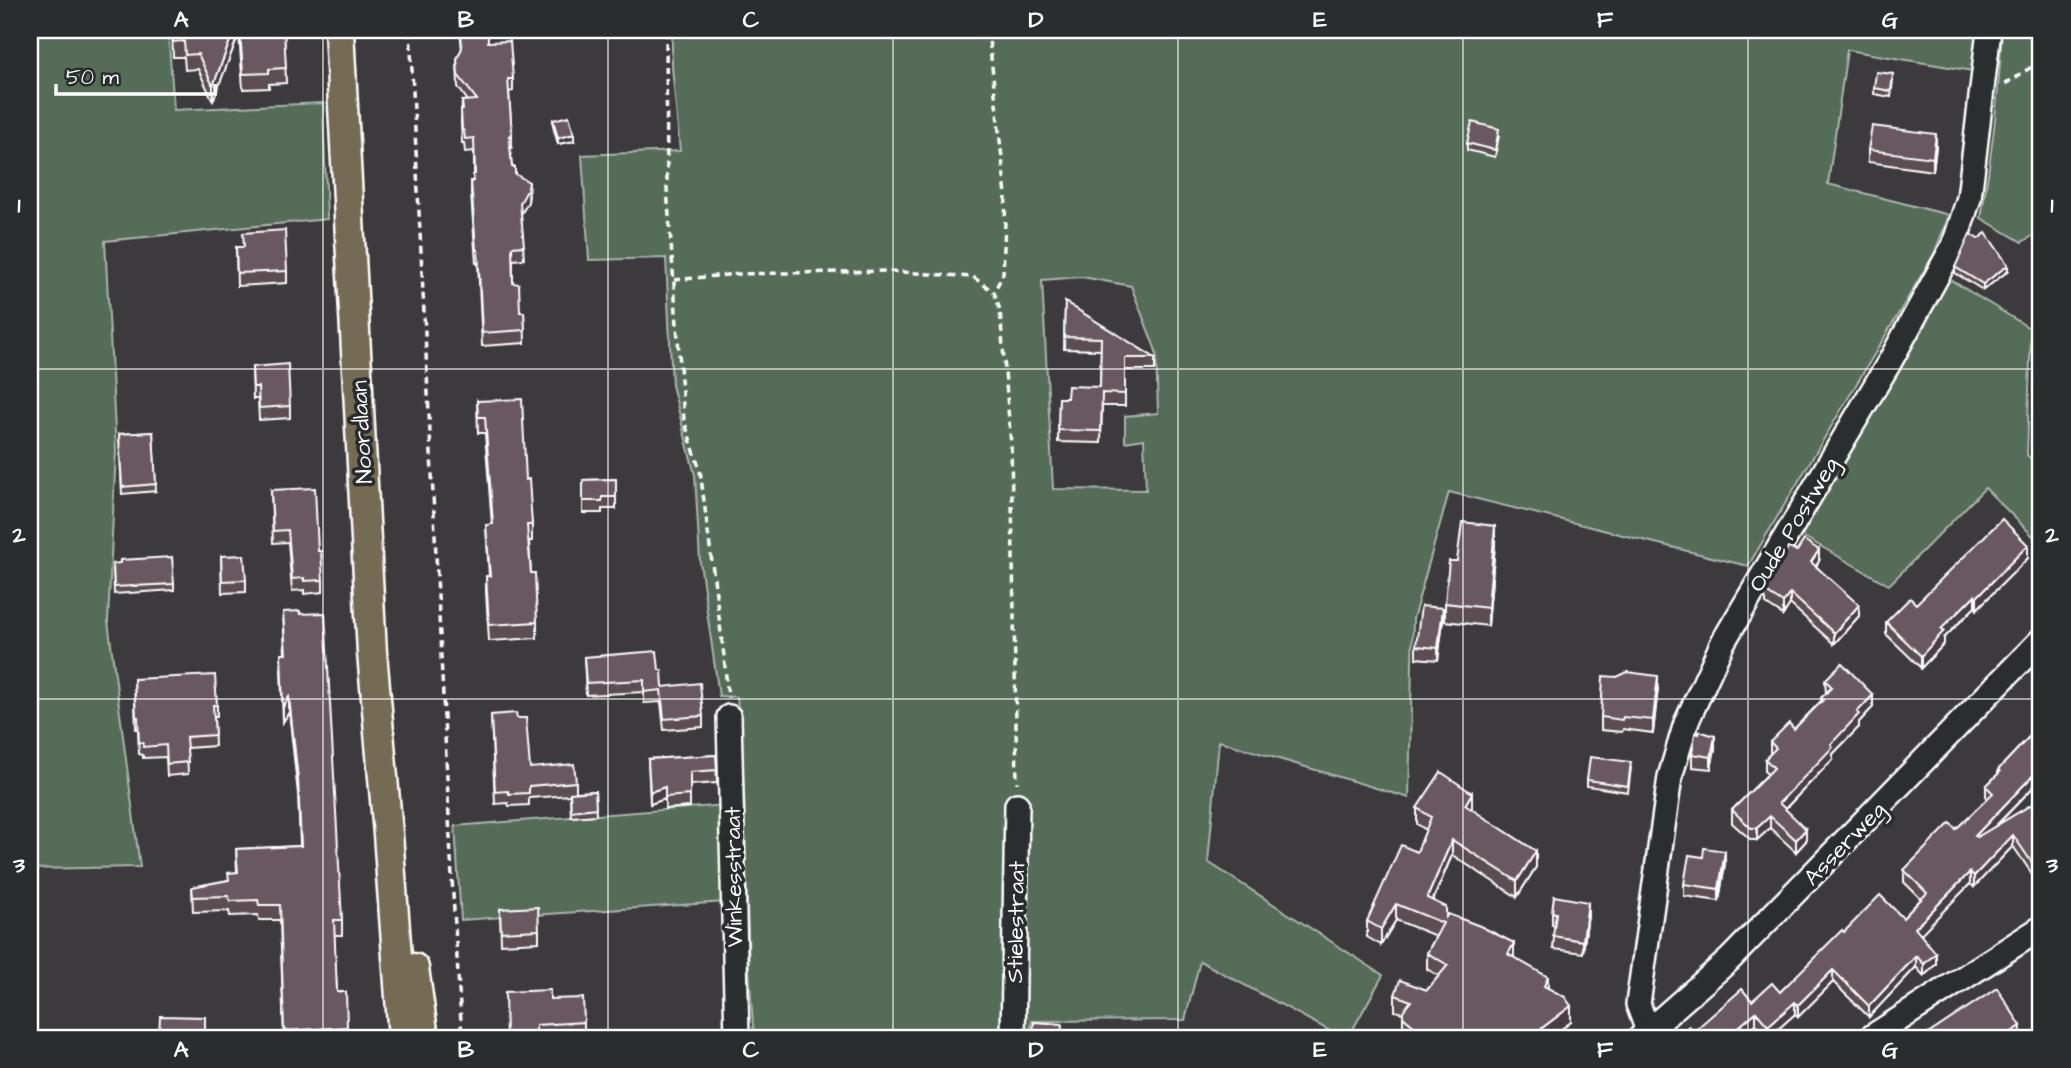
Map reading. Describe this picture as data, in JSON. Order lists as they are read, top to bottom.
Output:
{
  "streets": {
    "main road": ["Noordlaan"],
    "street": [
      "Oude Postweg",
      "Asserweg",
      "Winkesstraat",
      "Stielestraat"
    ]
  },
  "crossings": [
    ["Oude Postweg", "Asserweg"]
  ],
  "scale_bar": "50 m",
  "grid": {
    "columns": [
      "A",
      "B",
      "C",
      "D",
      "E",
      "F",
      "G"
    ],
    "rows": ["1", "2", "3"]
  }
}
